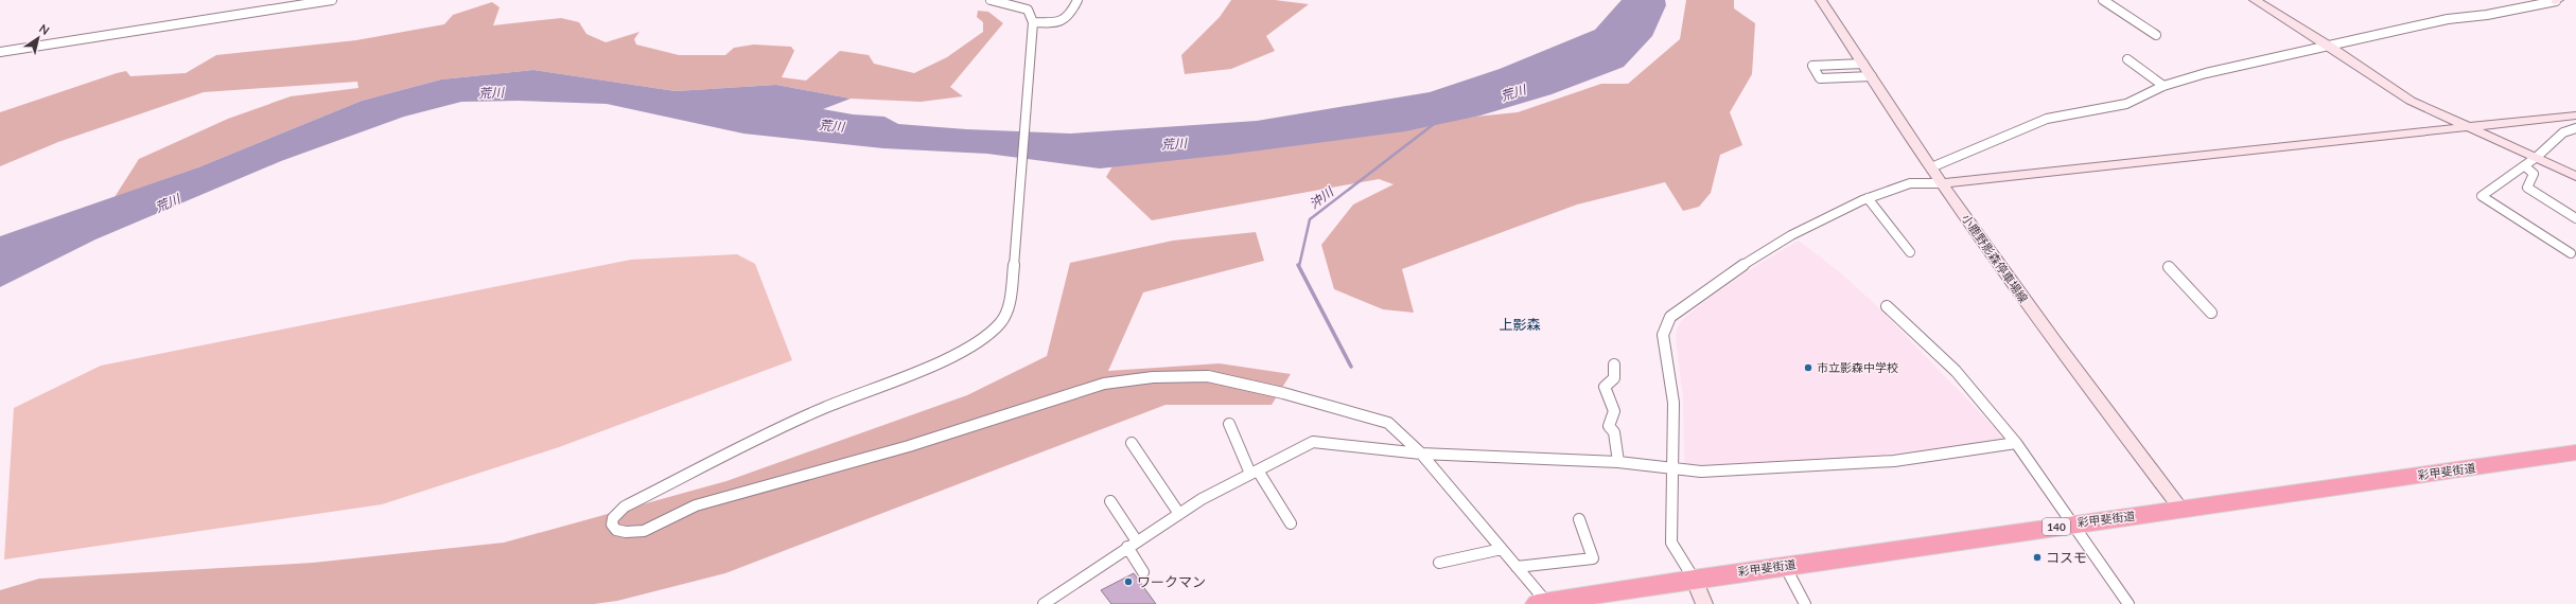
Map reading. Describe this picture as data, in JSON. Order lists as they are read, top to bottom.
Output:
{
  "streets": {
    "highway": ["彩甲斐街道", "140"],
    "street": ["小鹿野影森停車場線"]
  },
  "crossings": [
    ["小鹿野影森停車場線", "彩甲斐街道"]
  ],
  "districts": ["上影森"],
  "water": ["荒川", "沖川"],
  "places": ["市立影森中学校", "コスモ", "ワークマン"],
  "north": "top right"
}
